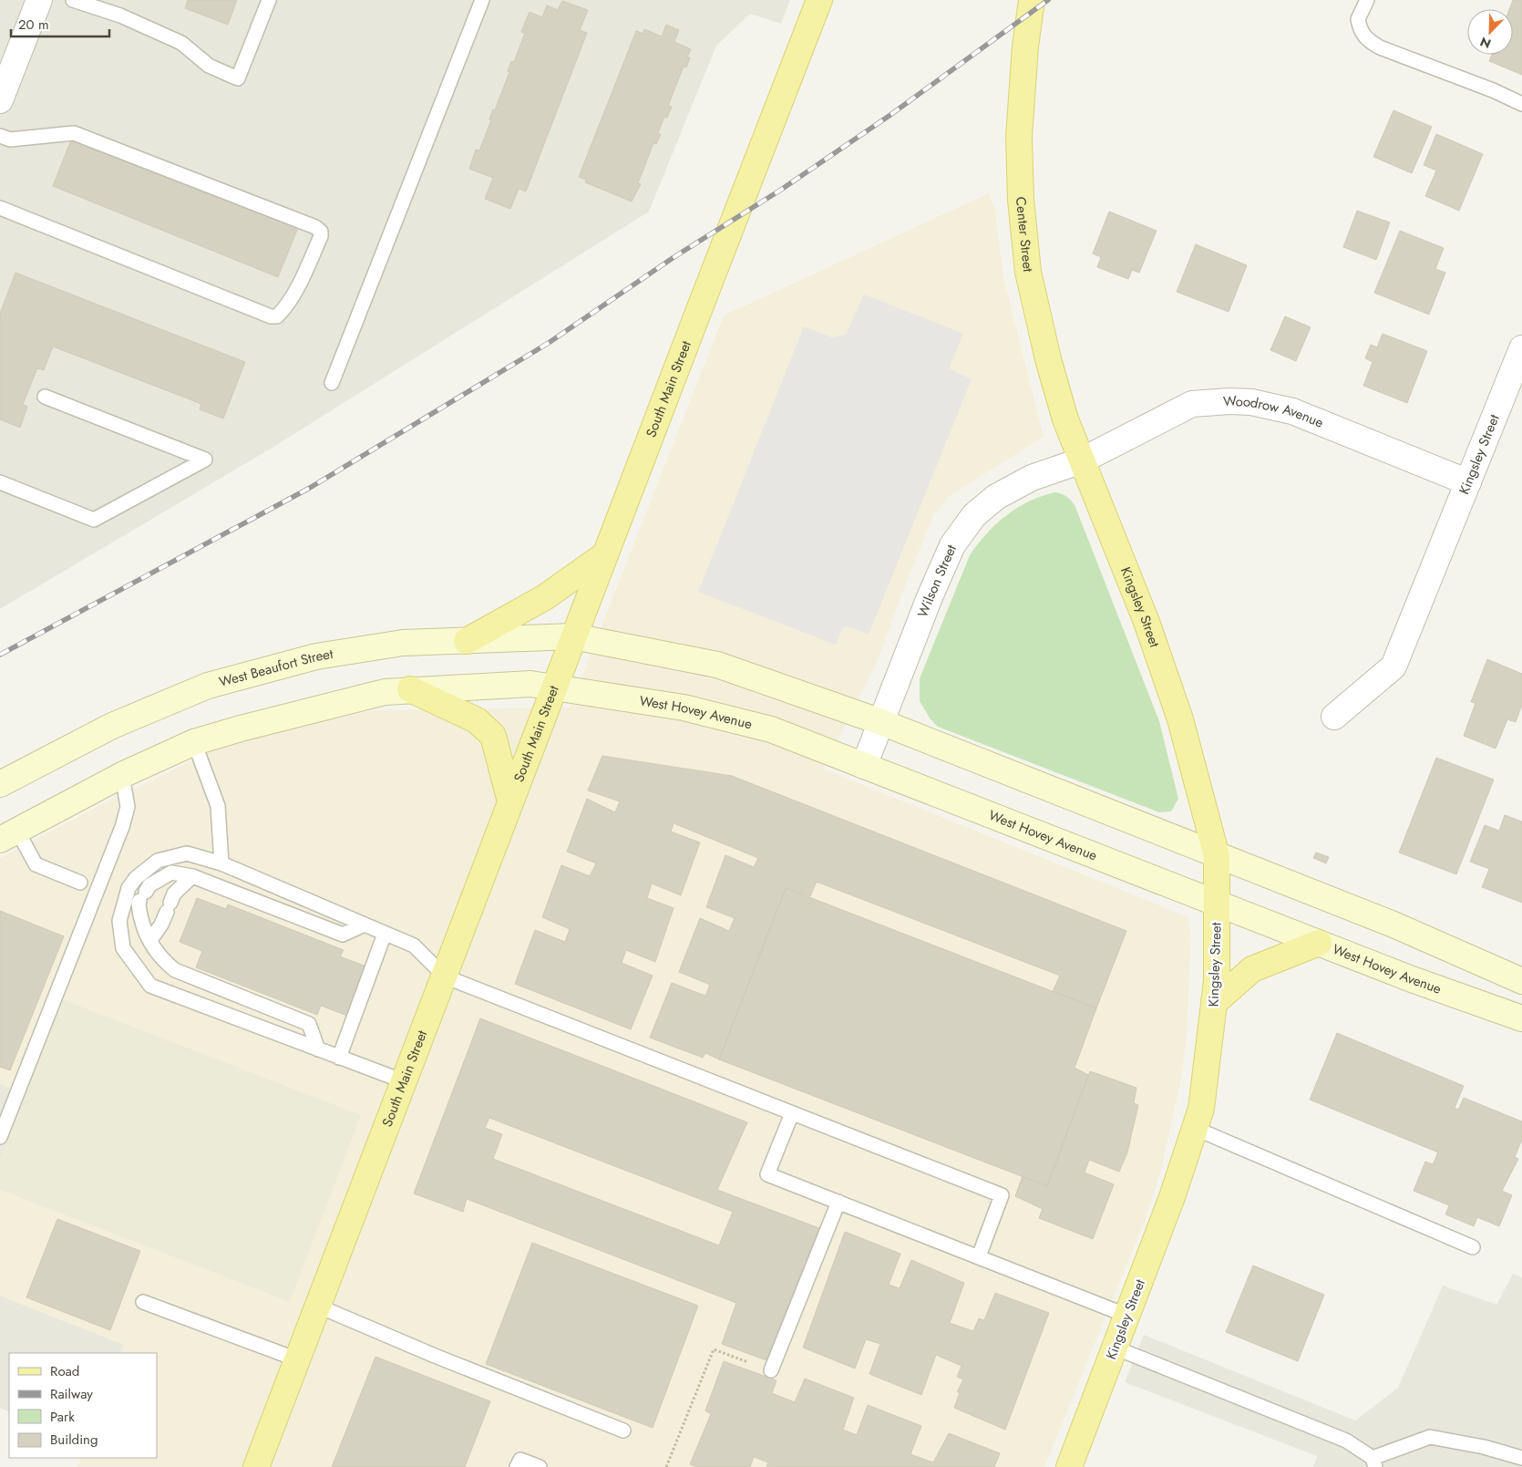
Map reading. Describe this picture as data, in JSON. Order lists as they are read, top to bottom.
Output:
{
  "streets": {
    "main road": [
      "Center Street",
      "South Main Street",
      "Kingsley Street",
      "West Beaufort Street",
      "West Hovey Avenue"
    ],
    "street": ["Woodrow Avenue", "Wilson Street"]
  },
  "crossings": [
    ["Center Street", "Woodrow Avenue"],
    ["Center Street", "Kingsley Street"],
    ["Center Street", "Wilson Street"],
    ["South Main Street", "West Beaufort Street"],
    ["South Main Street", "West Hovey Avenue"],
    ["Woodrow Avenue", "Kingsley Street"],
    ["Woodrow Avenue", "Wilson Street"],
    ["Kingsley Street", "Wilson Street"],
    ["Kingsley Street", "West Hovey Avenue"],
    ["Wilson Street", "West Hovey Avenue"]
  ],
  "legend": [
    "Road",
    "Railway",
    "Park",
    "Building"
  ],
  "scale_bar": "20 m",
  "north": "bottom left"
}
